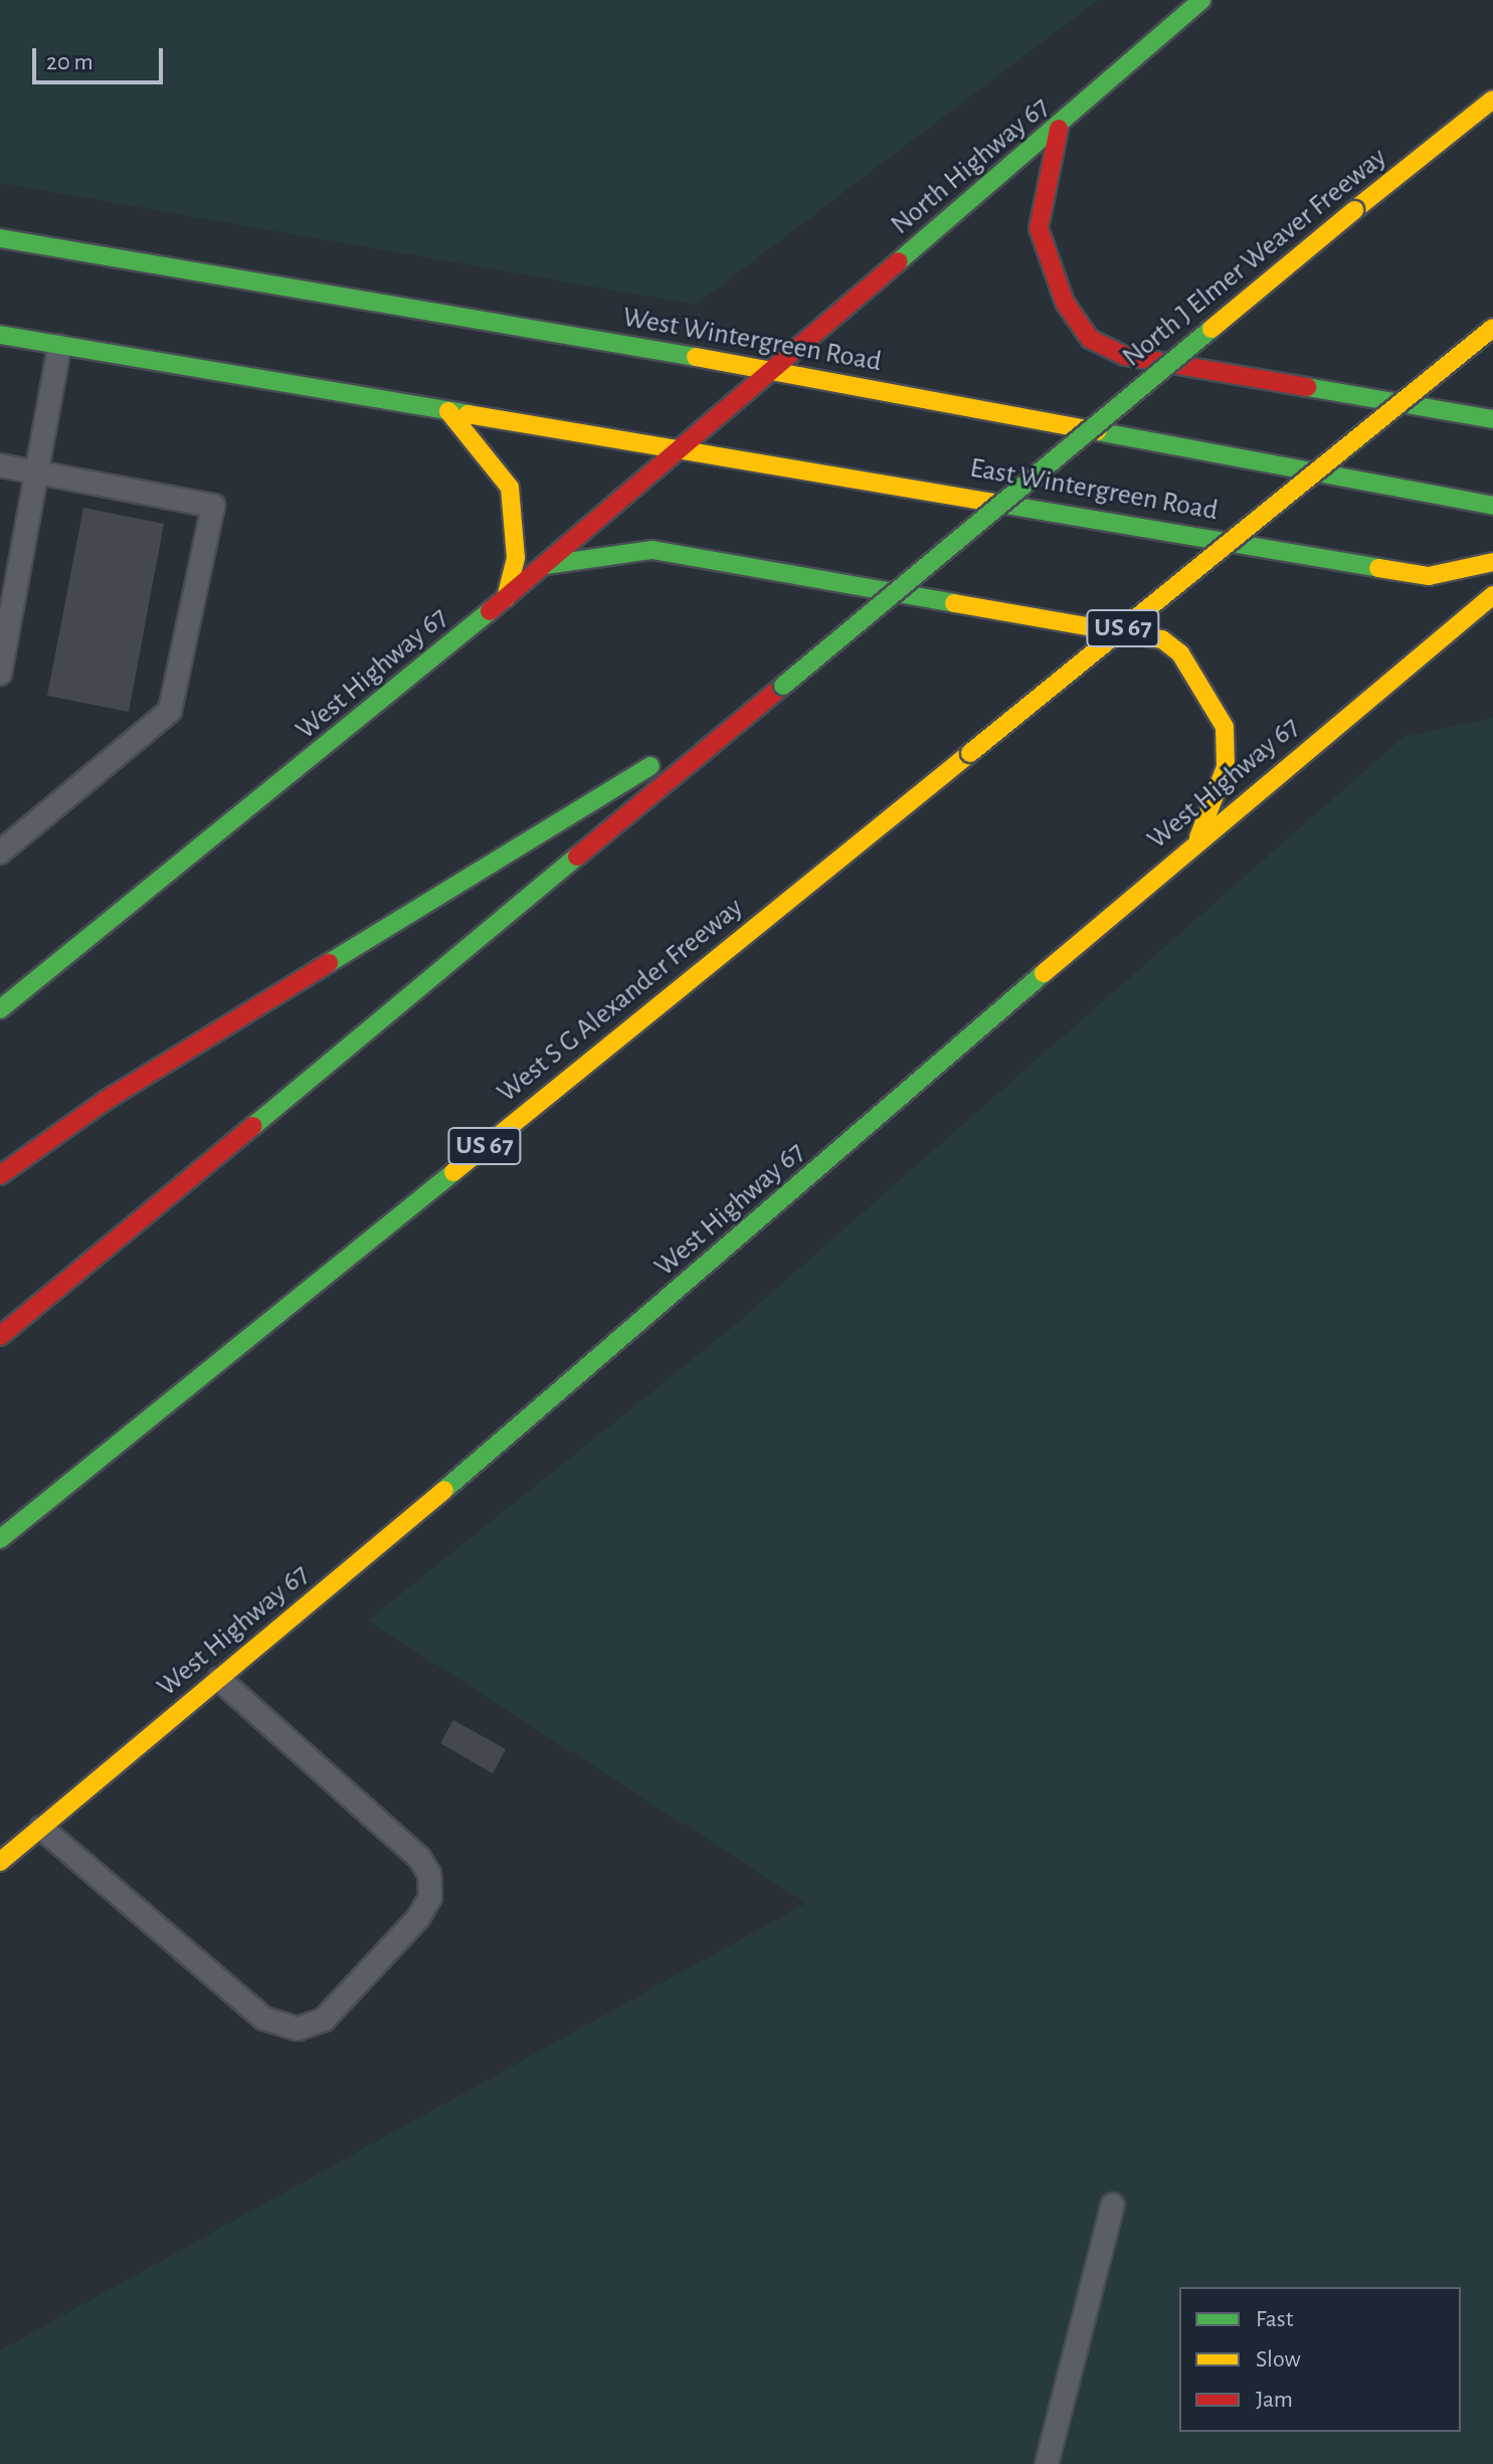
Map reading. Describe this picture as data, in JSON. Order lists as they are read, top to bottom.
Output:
{
  "streets": {
    "main road": [
      "North Highway 67",
      "North J Elmer Weaver Freeway",
      "West Wintergreen Road",
      "East Wintergreen Road",
      "US 67",
      "West Highway 67",
      "West S G Alexander Freeway"
    ]
  },
  "crossings": [
    ["North Highway 67", "West Wintergreen Road"],
    ["North Highway 67", "West Highway 67"],
    ["West Wintergreen Road", "West Highway 67"],
    ["East Wintergreen Road", "West Highway 67"]
  ],
  "legend": ["Fast", "Slow", "Jam"],
  "scale_bar": "20 m"
}
